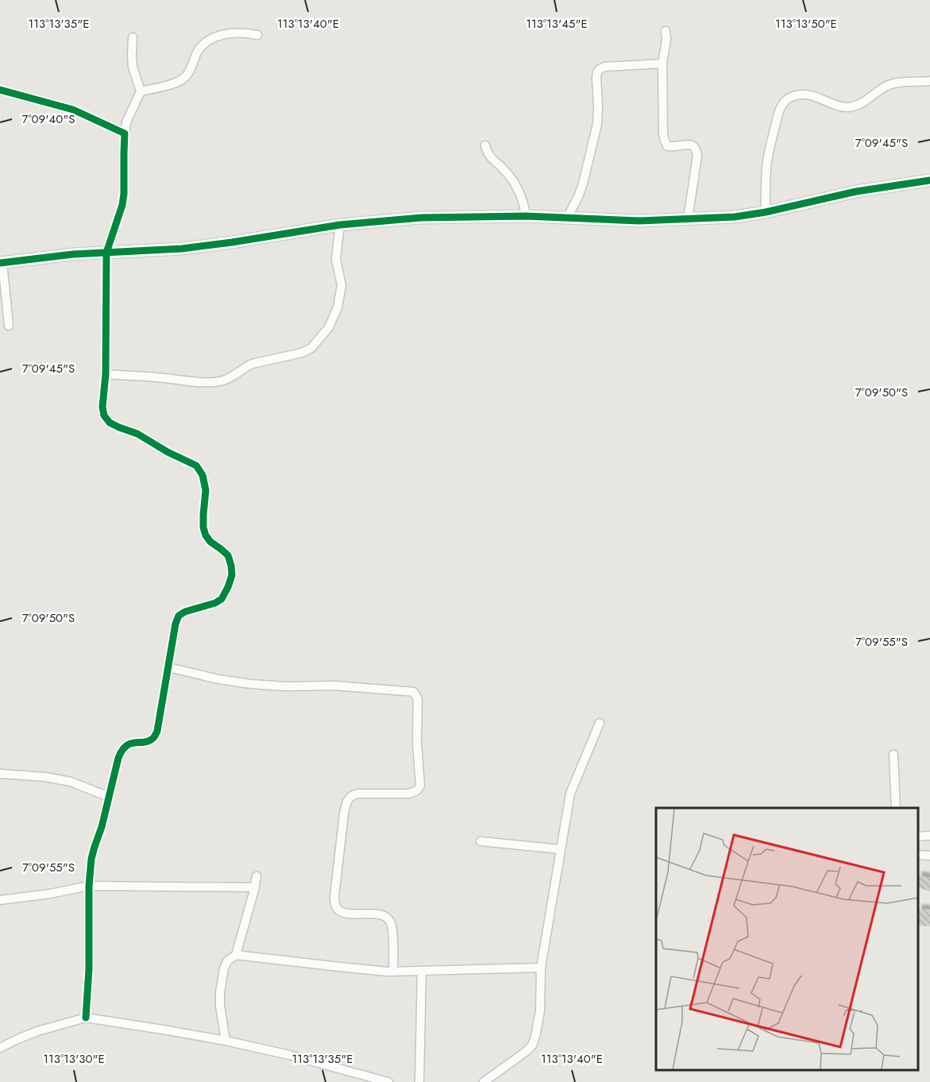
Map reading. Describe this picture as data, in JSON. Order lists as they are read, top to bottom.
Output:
{
  "coordinates": [
    "113°13'35\"E",
    "113°13'40\"E",
    "113°13'45\"E",
    "113°13'50\"E",
    "7°09'40\"S",
    "7°09'45\"S",
    "7°09'50\"S",
    "7°09'55\"S",
    "113°13'30\"E"
  ]
}
